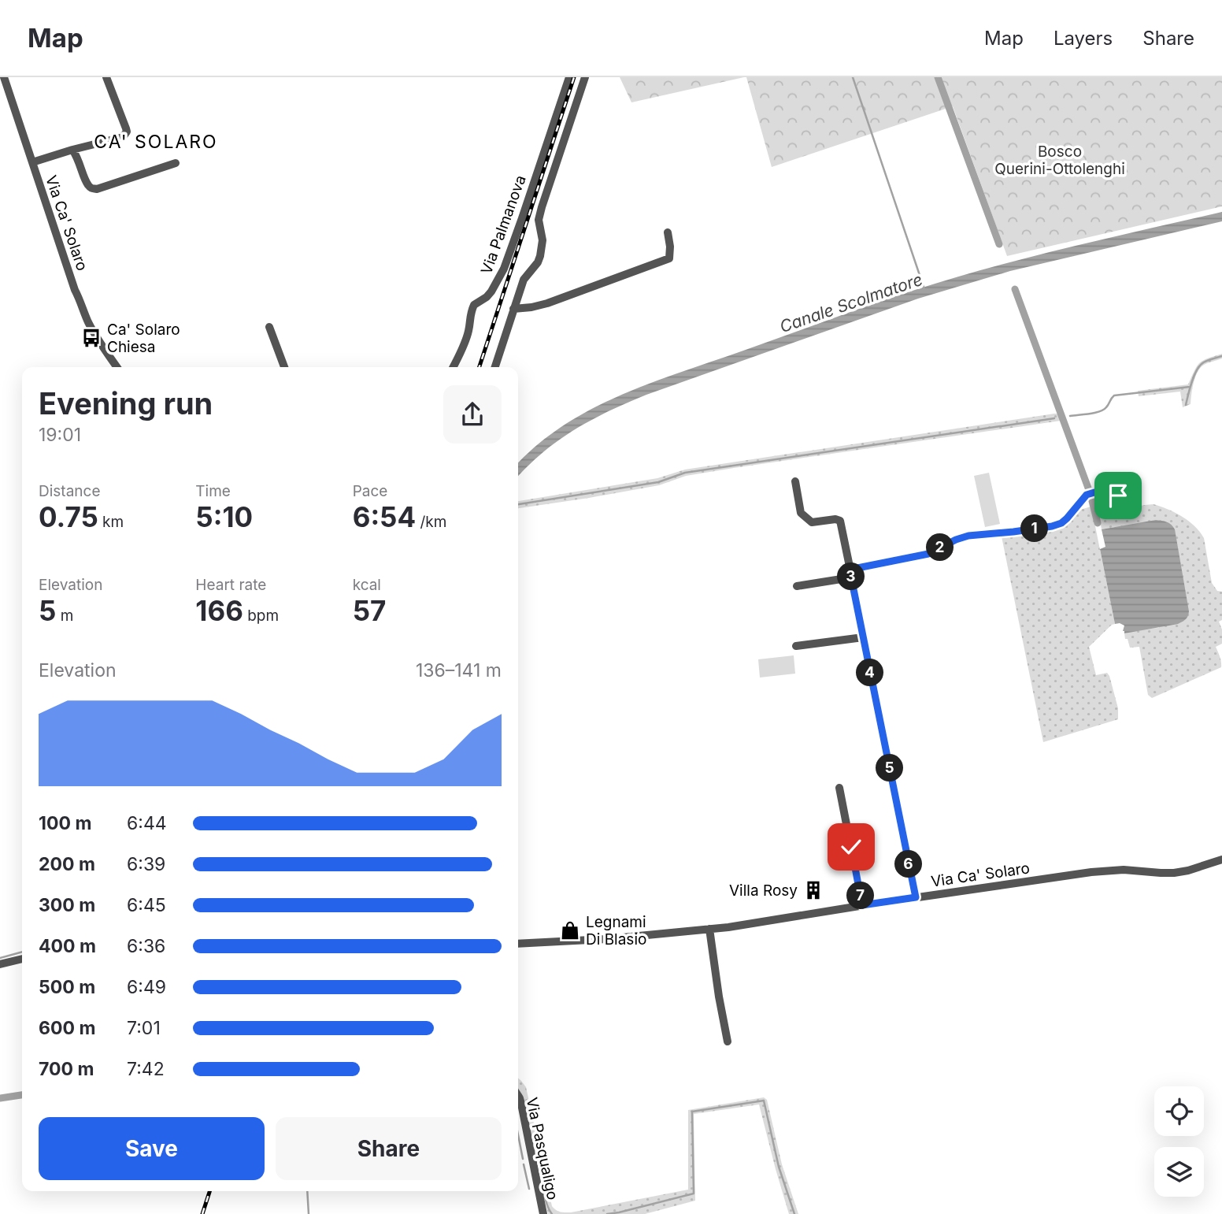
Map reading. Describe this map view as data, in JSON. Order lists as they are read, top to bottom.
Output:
{
  "streets": {
    "street": ["Via Ca' Solaro", "Via Palmanova", "Via Pasqualigo"]
  },
  "districts": ["CA' SOLARO"],
  "water": ["Canale Scolmatore"],
  "parks": ["Bosco Querini-Ottolenghi"],
  "places": {
    "bus stop": ["Ca' Solaro Chiesa"],
    "building": ["Villa Rosy"],
    "shop": ["Legnami Di Blasio"]
  },
  "page": {
    "header": "Map",
    "nav": ["Map", "Layers", "Share"],
    "heading": ["Evening run", "19:01"],
    "stats": [
      ["Distance", "0.75 km"],
      ["Time", "5:10"],
      ["Pace", "6:54 /km"],
      ["Elevation", "5 m"],
      ["Heart rate", "166 bpm"],
      ["kcal", "57"]
    ],
    "pins": [
      "1",
      "2",
      "3",
      "4",
      "5",
      "6",
      "7"
    ],
    "chart": ["Elevation", "136–141 m"],
    "list": [
      {
        "name": "100 m",
        "note": "6:44"
      },
      {
        "name": "200 m",
        "note": "6:39"
      },
      {
        "name": "300 m",
        "note": "6:45"
      },
      {
        "name": "400 m",
        "note": "6:36"
      },
      {
        "name": "500 m",
        "note": "6:49"
      },
      {
        "name": "600 m",
        "note": "7:01"
      },
      {
        "name": "700 m",
        "note": "7:42"
      }
    ],
    "buttons": ["Save", "Share"]
  }
}
